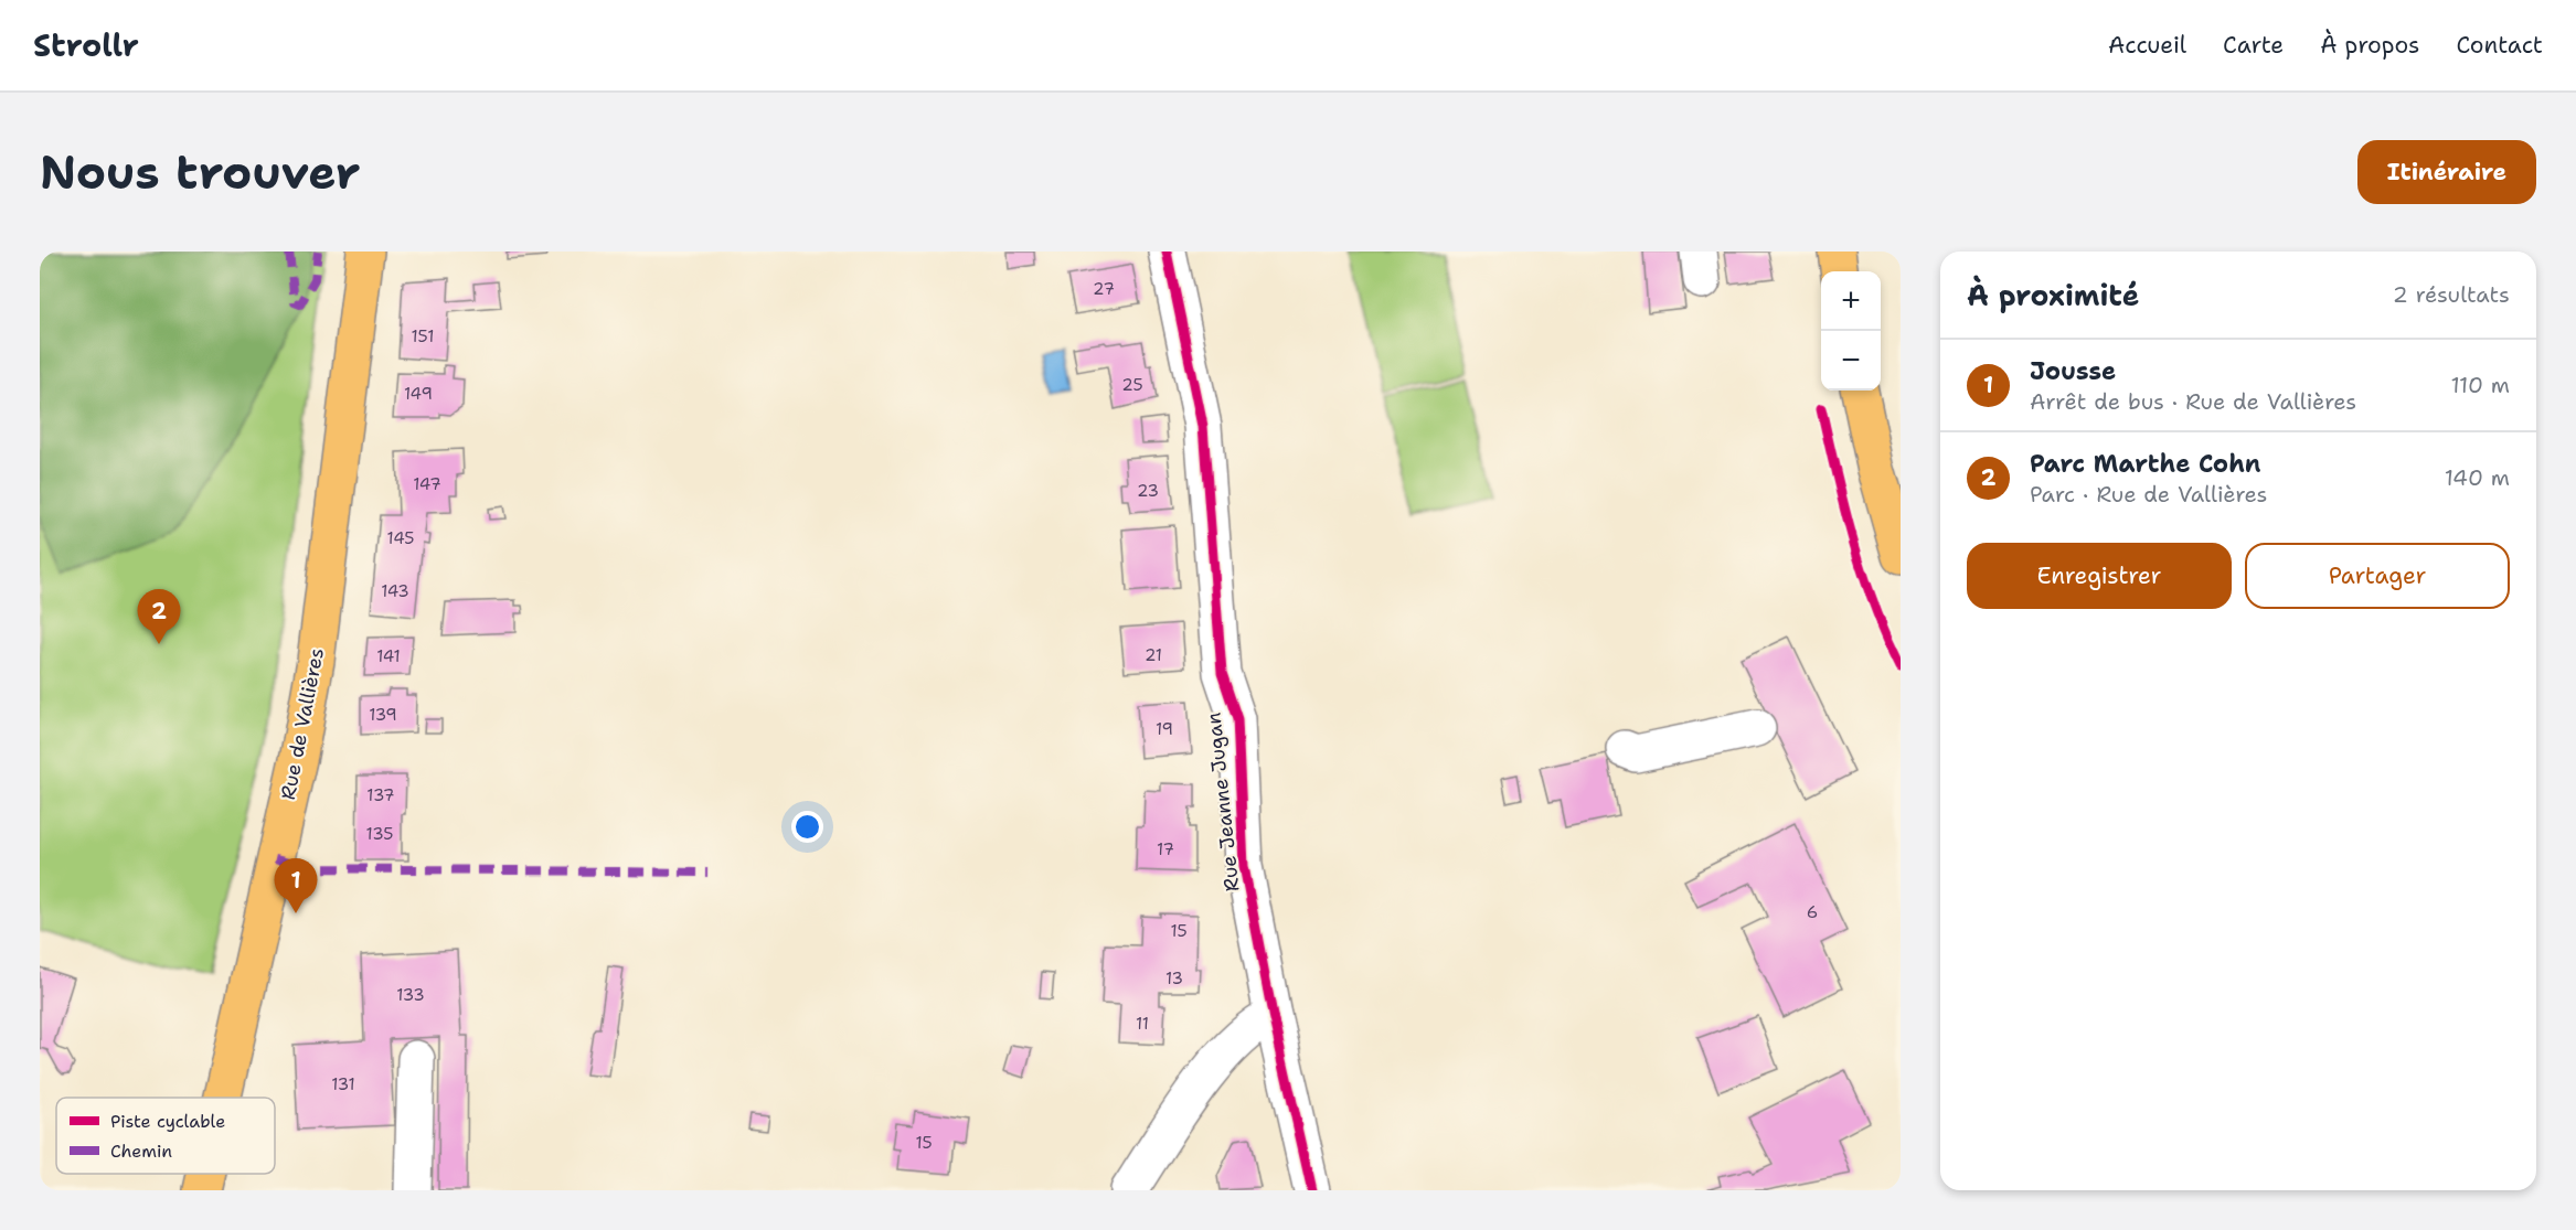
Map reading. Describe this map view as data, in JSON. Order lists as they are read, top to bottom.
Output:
{
  "streets": {
    "main road": ["Rue de Vallières"],
    "street": ["Rue Jeanne Jugan"]
  },
  "house_numbers": [
    "27",
    "151",
    "25",
    "149",
    "147",
    "23",
    "145",
    "143",
    "21",
    "141",
    "139",
    "19",
    "137",
    "135",
    "17",
    "6",
    "15",
    "13",
    "133",
    "11",
    "131",
    "15"
  ],
  "legend": ["Piste cyclable", "Chemin"],
  "page": {
    "header": "Strollr",
    "nav": [
      "Accueil",
      "Carte",
      "À propos",
      "Contact"
    ],
    "buttons": [
      "Itinéraire",
      ["Enregistrer", "Partager"]
    ],
    "title": "Nous trouver",
    "heading": ["À proximité", "2 résultats"],
    "map_buttons": ["+", "−"],
    "list": [
      {
        "mark": "1",
        "name": "Jousse",
        "note": "Arrêt de bus · Rue de Vallières",
        "value": "110 m"
      },
      {
        "mark": "2",
        "name": "Parc Marthe Cohn",
        "note": "Parc · Rue de Vallières",
        "value": "140 m"
      }
    ],
    "pins": ["2", "1"]
  }
}
